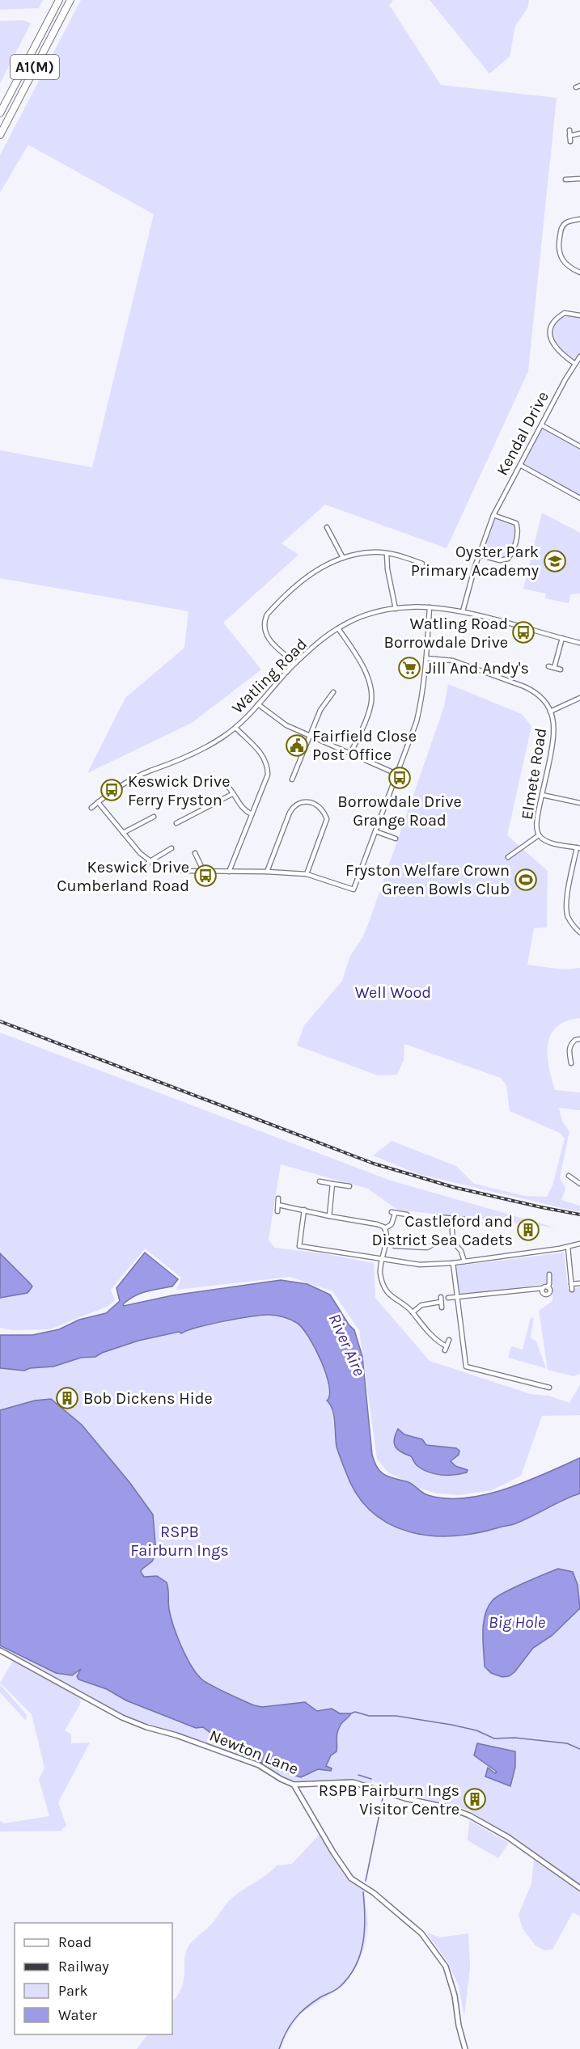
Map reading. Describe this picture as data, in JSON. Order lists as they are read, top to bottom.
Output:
{
  "streets": {
    "highway": ["A1(M)"],
    "street": [
      "Kendal Drive",
      "Watling Road",
      "Elmete Road",
      "Newton Lane"
    ]
  },
  "crossings": [
    ["Kendal Drive", "Watling Road"]
  ],
  "water": ["River Aire", "Big Hole"],
  "parks": ["Well Wood", "RSPB Fairburn Ings"],
  "places": {
    "school or university": ["Oyster Park Primary Academy"],
    "bus stop": [
      "Watling Road Borrowdale Drive",
      "Borrowdale Drive Grange Road",
      "Keswick Drive Ferry Fryston",
      "Keswick Drive Cumberland Road"
    ],
    "supermarket": ["Jill And Andy's"],
    "public building": ["Fairfield Close Post Office"],
    "sports": ["Fryston Welfare Crown Green Bowls Club"],
    "building": ["Castleford and District Sea Cadets", "Bob Dickens Hide", "RSPB Fairburn Ings Visitor Centre"]
  },
  "legend": [
    "Road",
    "Railway",
    "Park",
    "Water"
  ]
}
